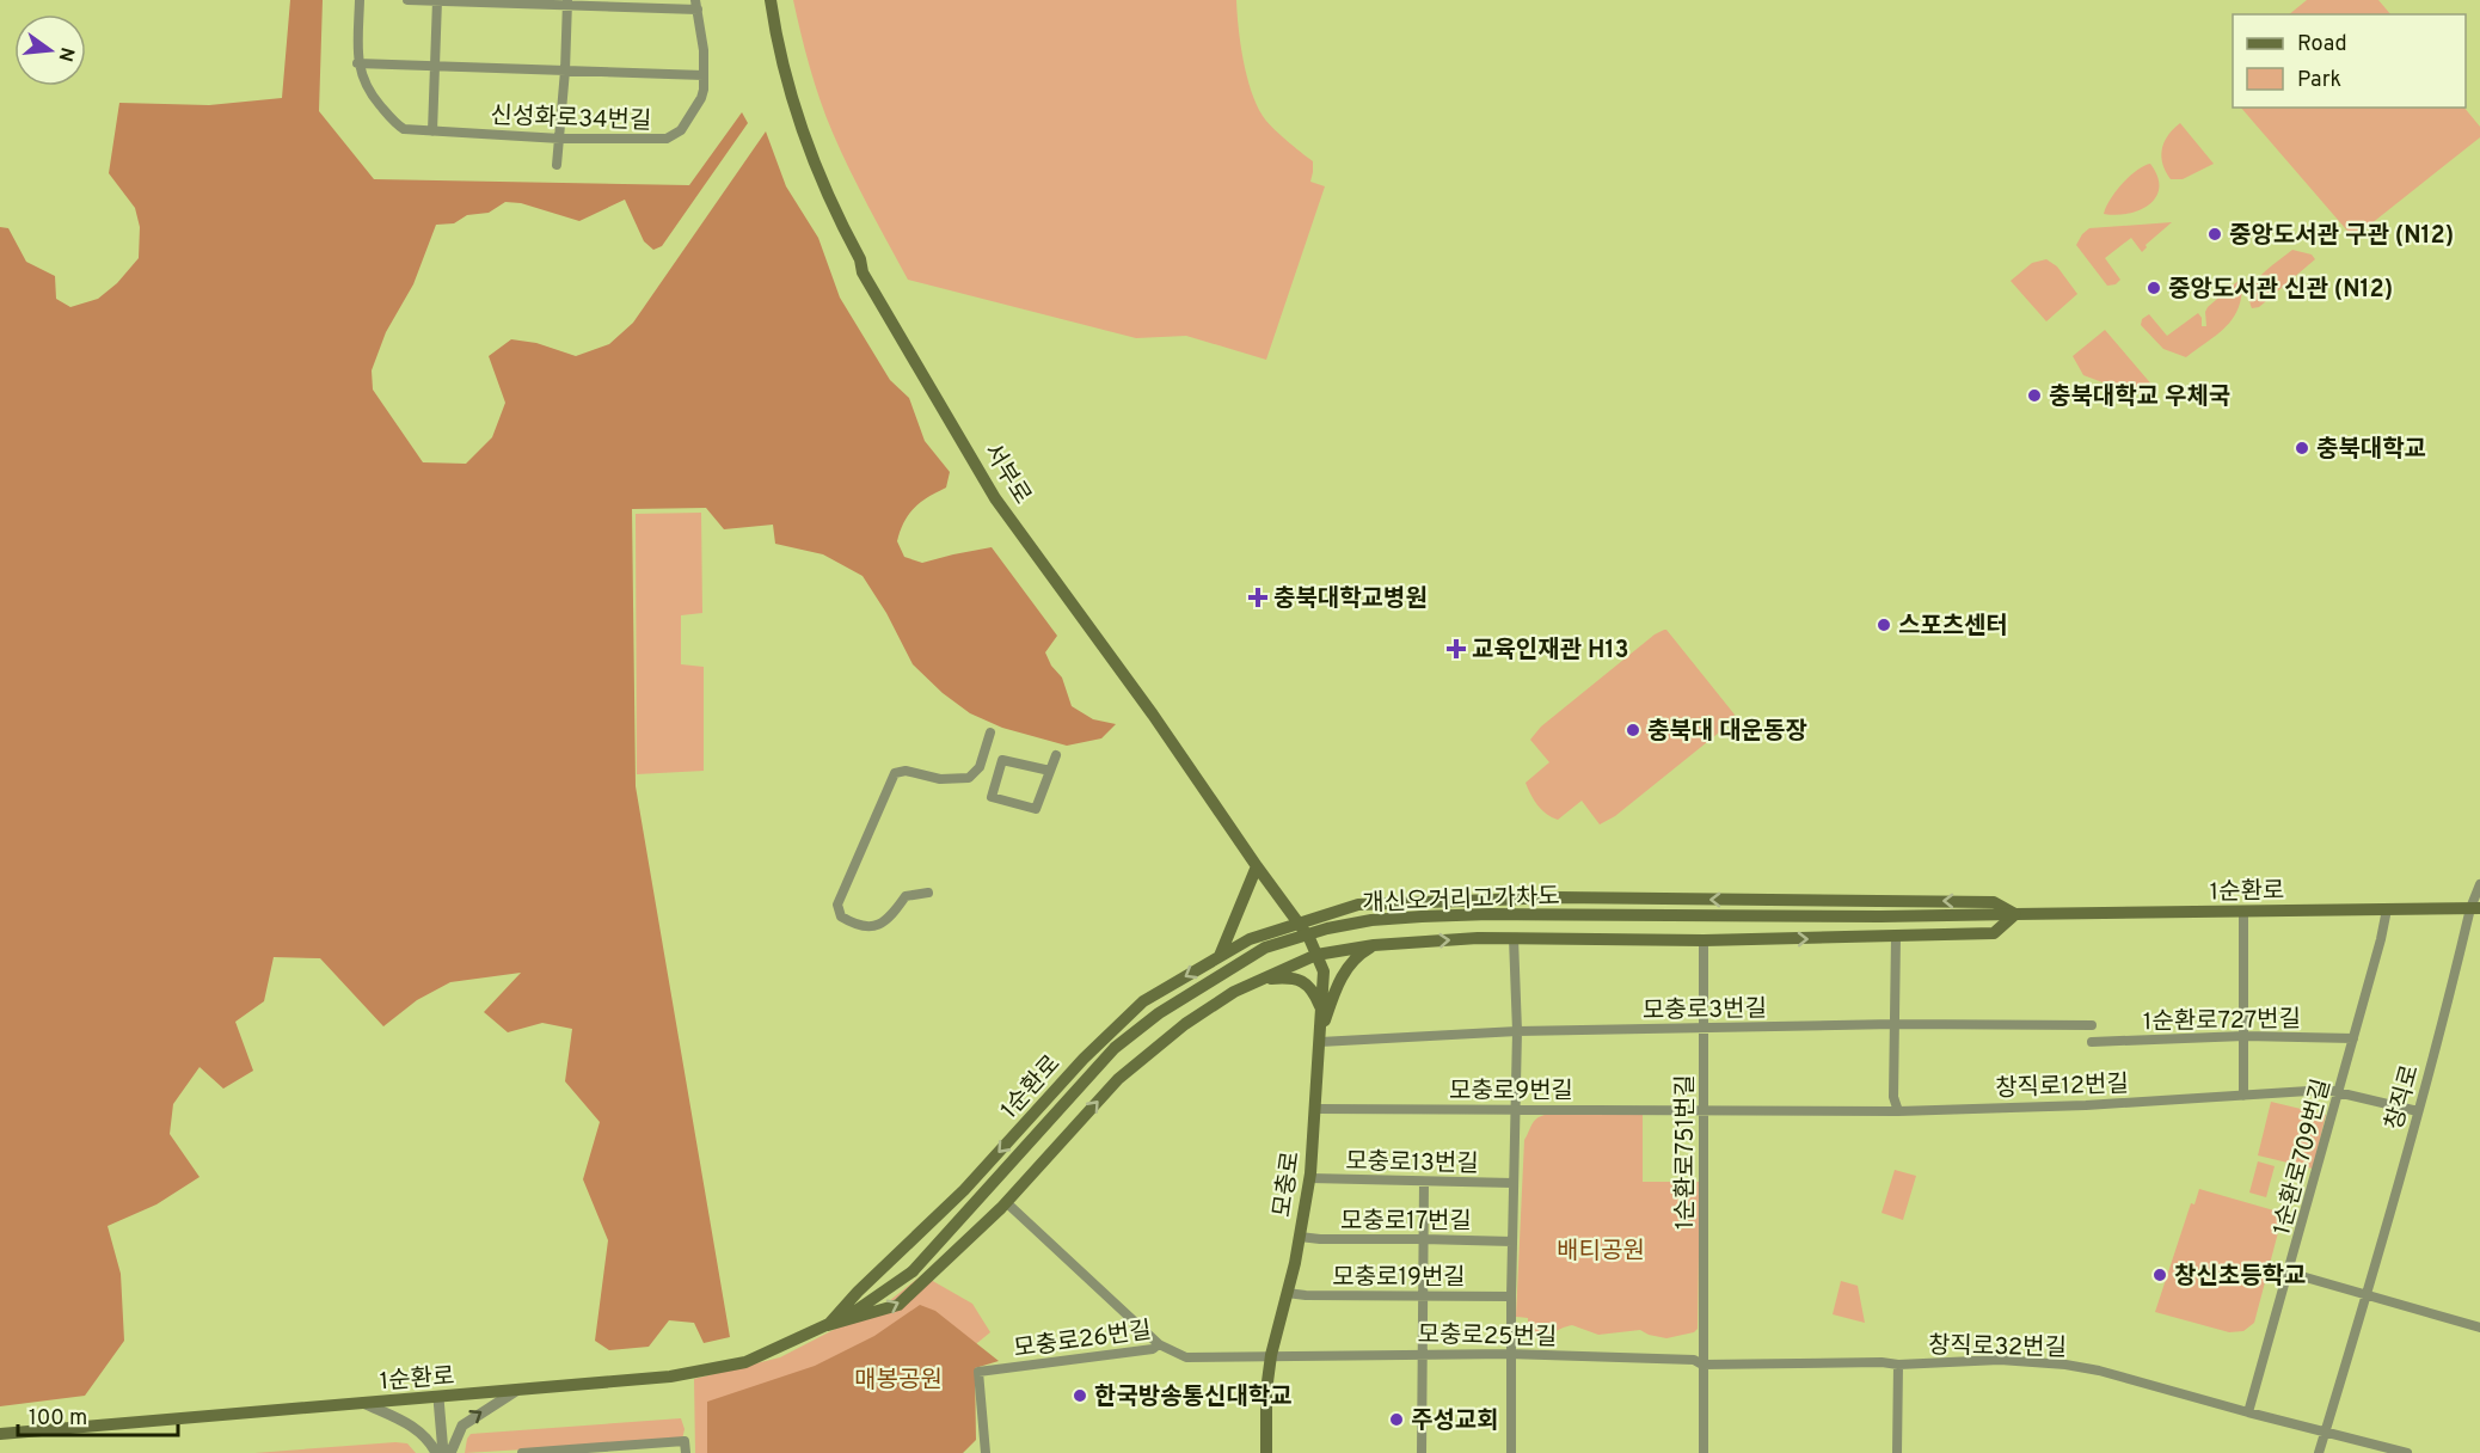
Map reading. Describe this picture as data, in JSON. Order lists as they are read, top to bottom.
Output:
{
  "streets": {
    "main road": [
      "서부로",
      "1순환로",
      "개신오거리고가차도",
      "모충로"
    ],
    "street": [
      "신성화로34번길",
      "모충로3번길",
      "1순환로727번길",
      "창직로12번길",
      "모충로9번길",
      "창직로",
      "1순환로751번길",
      "1순환로709번길",
      "모충로13번길",
      "모충로17번길",
      "모충로19번길",
      "모충로25번길",
      "모충로26번길",
      "창직로32번길"
    ]
  },
  "crossings": [
    ["서부로", "1순환로"],
    ["서부로", "모충로"],
    ["1순환로", "개신오거리고가차도"],
    ["1순환로", "창직로"],
    ["1순환로", "1순환로709번길"],
    ["1순환로", "모충로"],
    ["모충로3번길", "1순환로751번길"],
    ["모충로3번길", "모충로"],
    ["1순환로727번길", "1순환로709번길"],
    ["창직로12번길", "모충로9번길"],
    ["창직로12번길", "창직로"],
    ["창직로12번길", "1순환로751번길"],
    ["창직로12번길", "1순환로709번길"],
    ["모충로9번길", "1순환로751번길"],
    ["모충로9번길", "모충로"],
    ["창직로", "창직로32번길"],
    ["1순환로751번길", "모충로25번길"],
    ["1순환로751번길", "창직로32번길"],
    ["1순환로709번길", "창직로32번길"],
    ["모충로13번길", "모충로"],
    ["모충로", "모충로17번길"],
    ["모충로", "모충로19번길"],
    ["모충로", "모충로25번길"],
    ["모충로", "모충로26번길"],
    ["모충로25번길", "모충로26번길"],
    ["모충로25번길", "창직로32번길"]
  ],
  "parks": ["배티공원", "매봉공원"],
  "places": {
    "other": [
      "중앙도서관 구관 (N12)",
      "중앙도서관 신관 (N12)",
      "충북대학교 우체국",
      "충북대학교",
      "스포츠센터",
      "충북대 대운동장",
      "창신초등학교",
      "한국방송통신대학교",
      "주성교회"
    ],
    "health": ["충북대학교병원", "교육인재관 H13"]
  },
  "legend": ["Road", "Park"],
  "scale_bar": "100 m",
  "north": "right"
}
